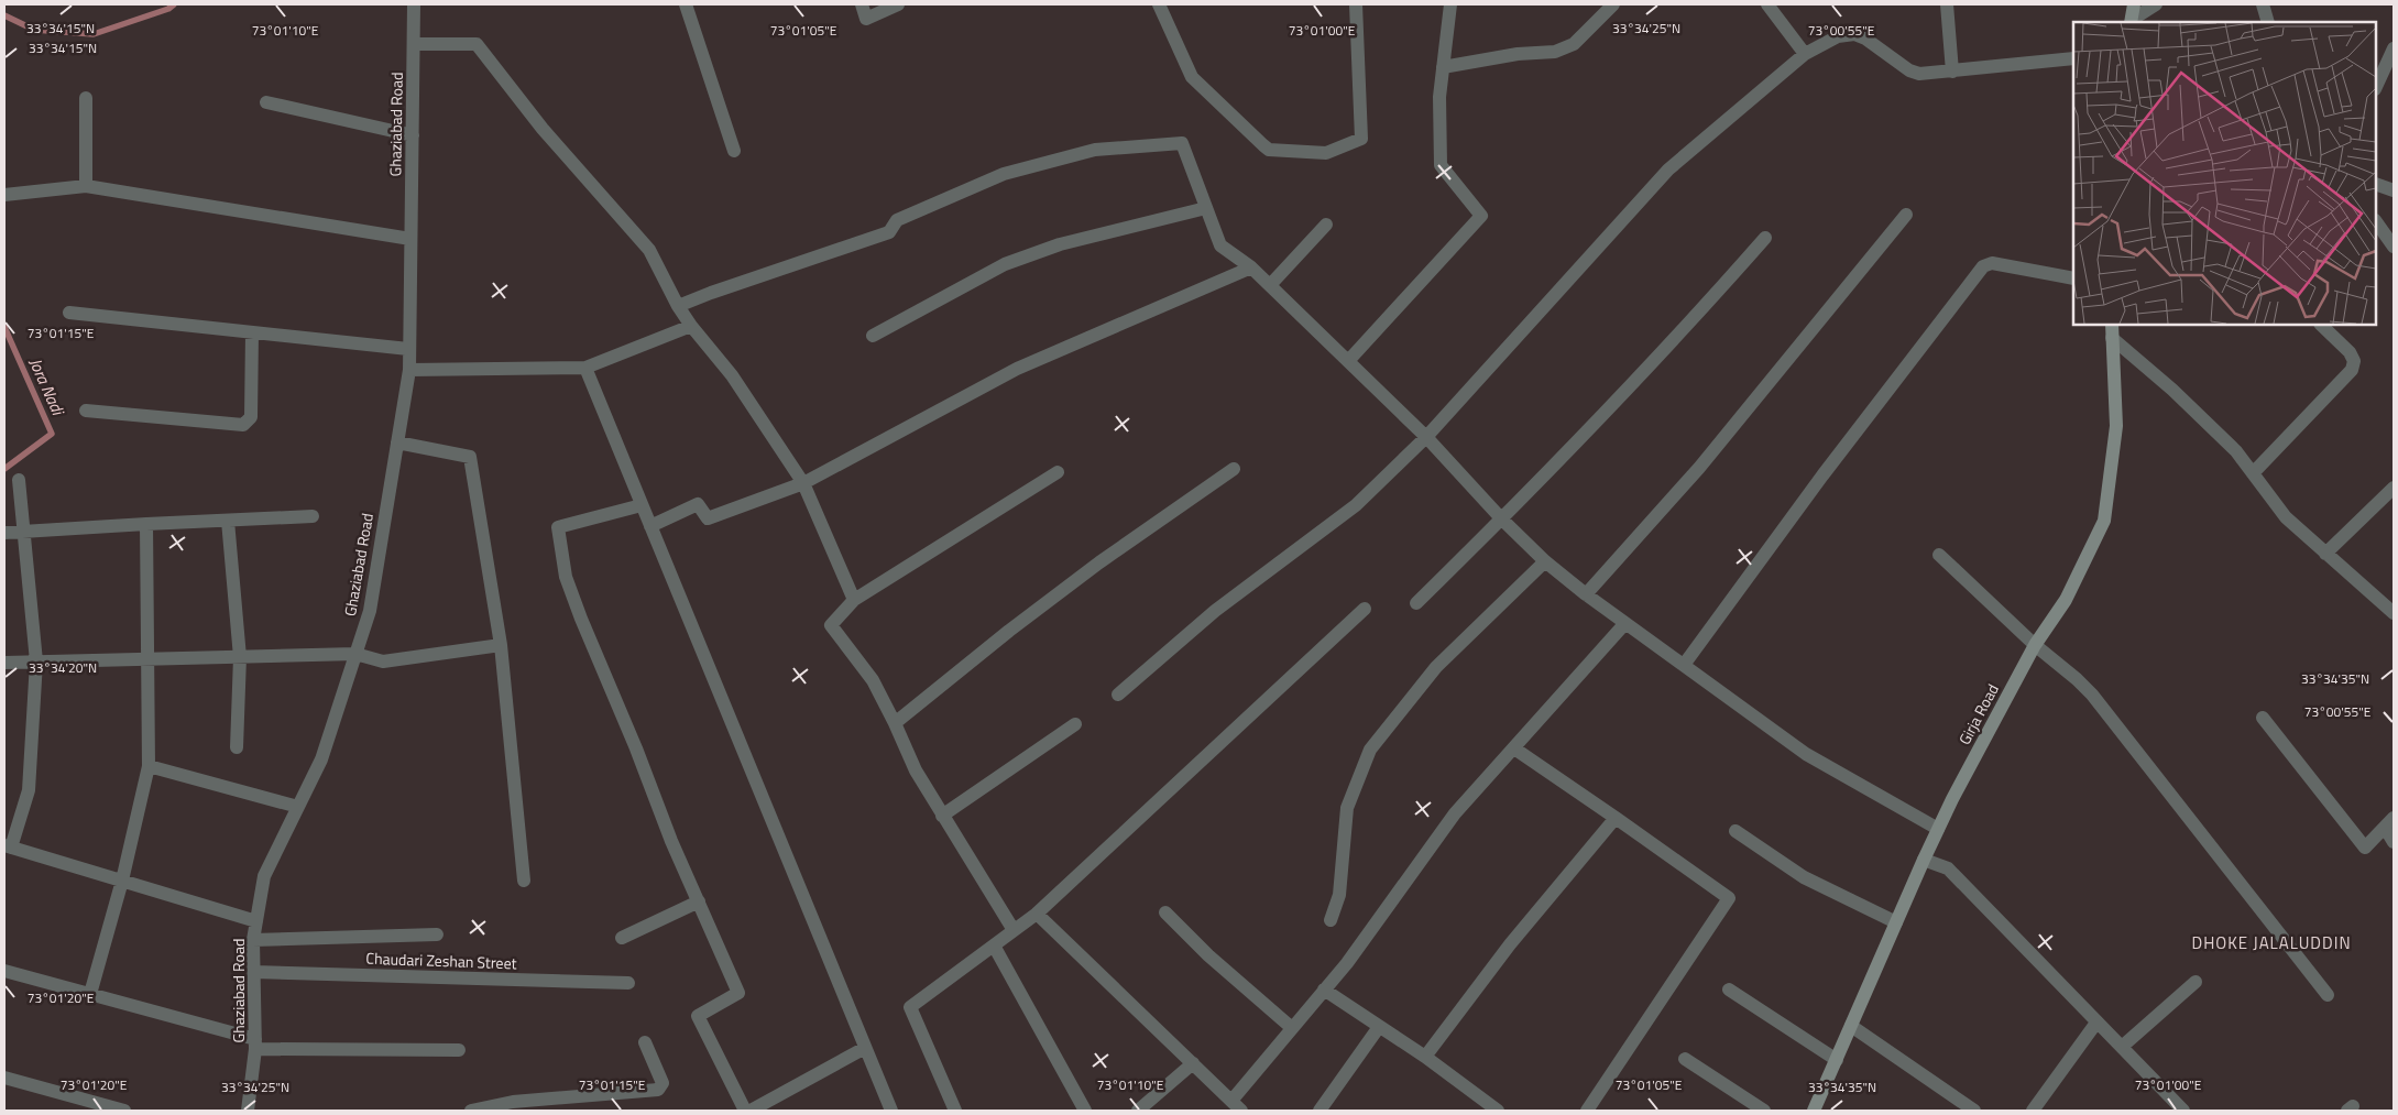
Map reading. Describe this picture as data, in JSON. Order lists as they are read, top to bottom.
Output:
{
  "streets": {
    "main road": ["Girja Road"],
    "street": ["Ghaziabad Road", "Chaudari Zeshan Street"]
  },
  "crossings": [
    ["Ghaziabad Road", "Chaudari Zeshan Street"]
  ],
  "districts": ["DHOKE JALALUDDIN"],
  "water": ["Jora Nadi"],
  "coordinates": [
    "33°34'15\"N",
    "33°34'25\"N",
    "73°01'05\"E",
    "73°01'00\"E",
    "73°00'55\"E",
    "73°01'10\"E",
    "73°01'15\"E",
    "33°34'20\"N",
    "33°34'35\"N",
    "73°01'20\"E"
  ]
}
